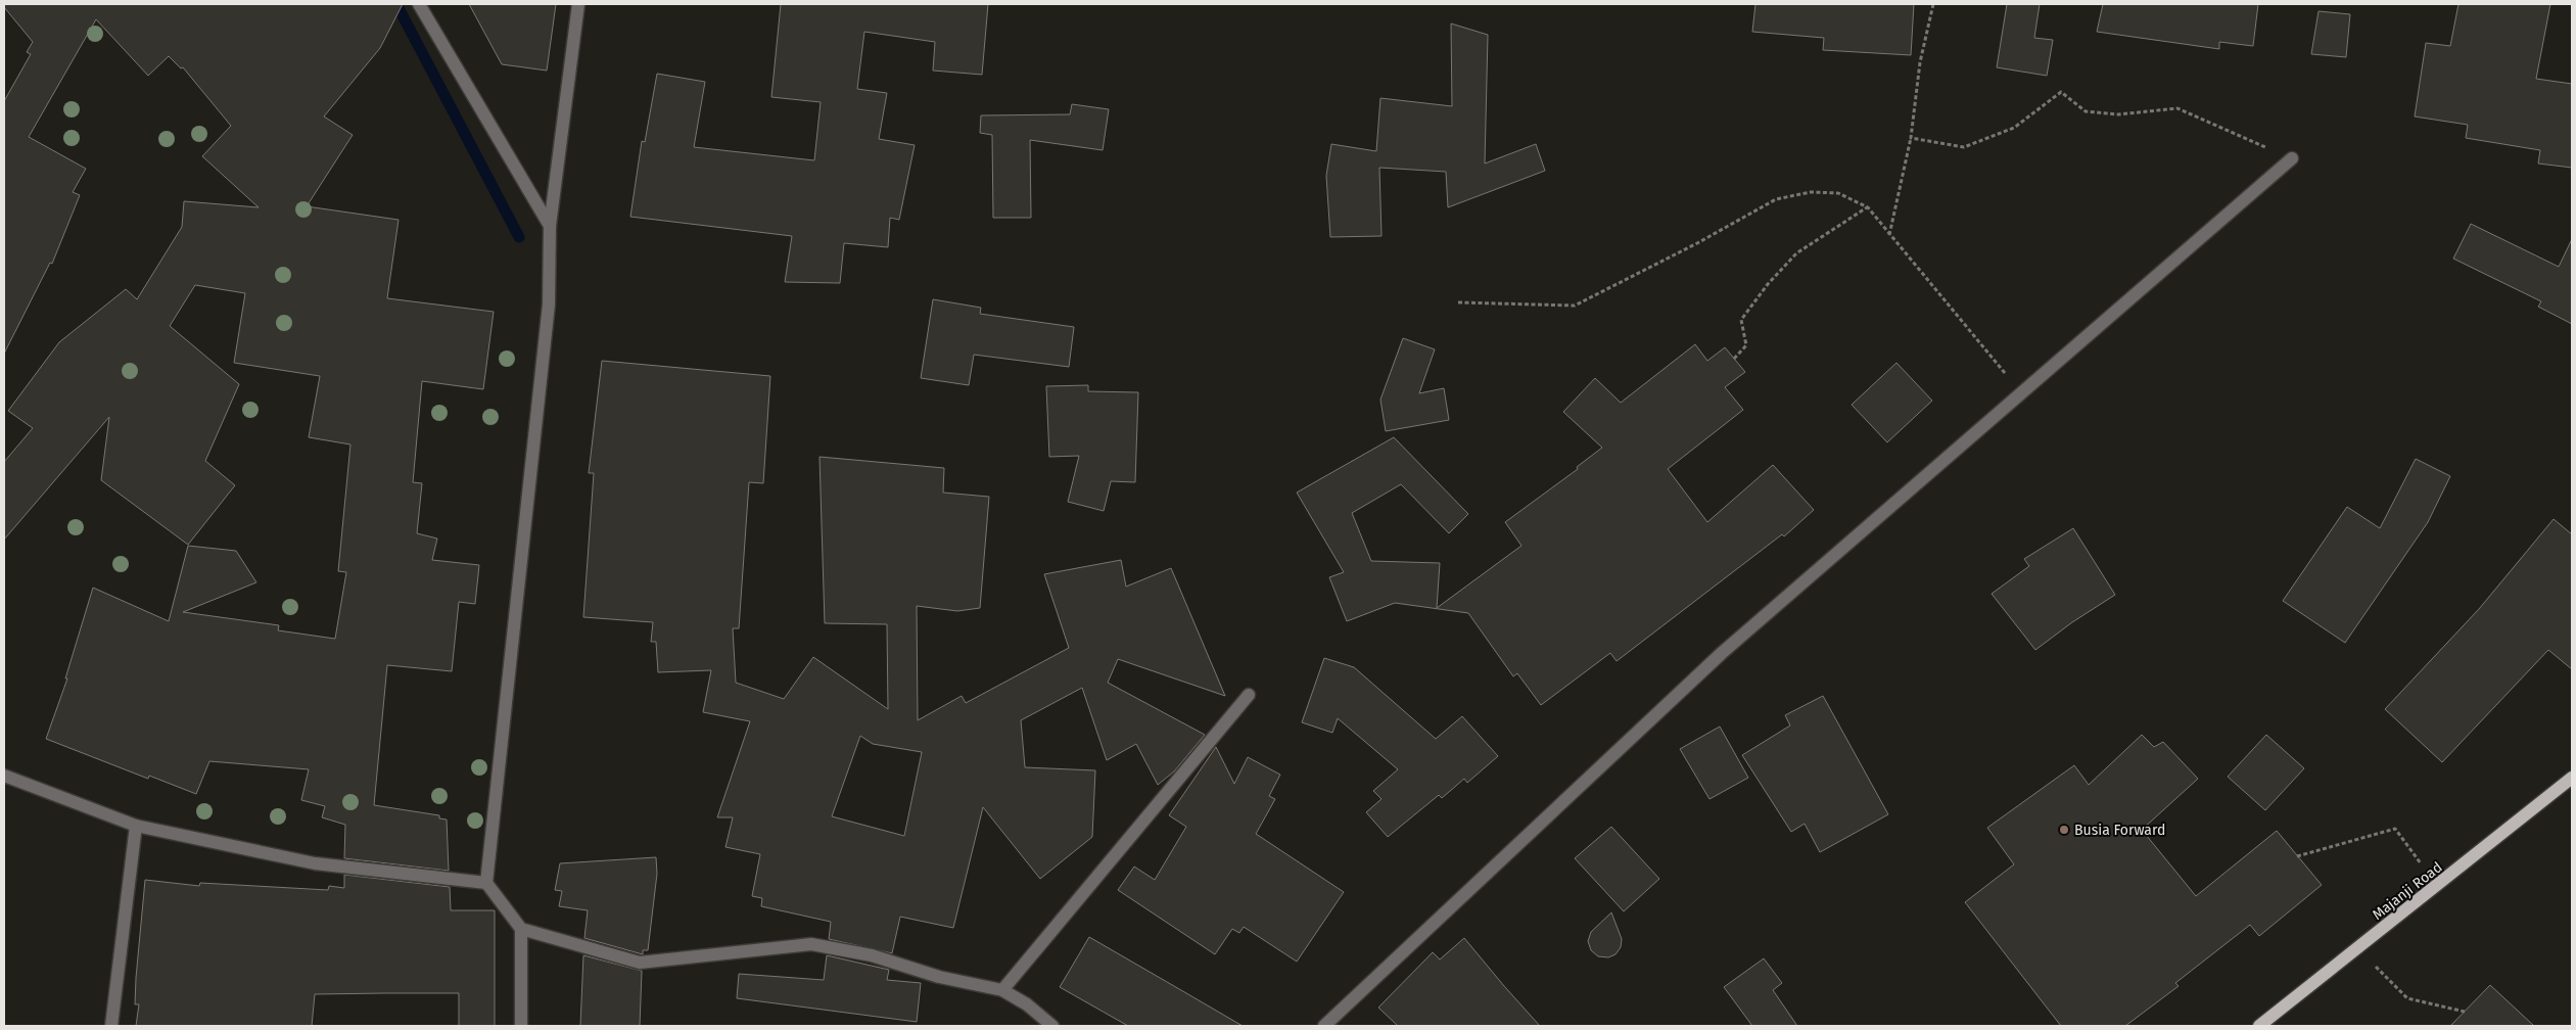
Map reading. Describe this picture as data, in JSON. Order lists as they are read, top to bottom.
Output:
{
  "streets": {
    "main road": ["Majanji Road"]
  },
  "places": ["Busia Forward"]
}
